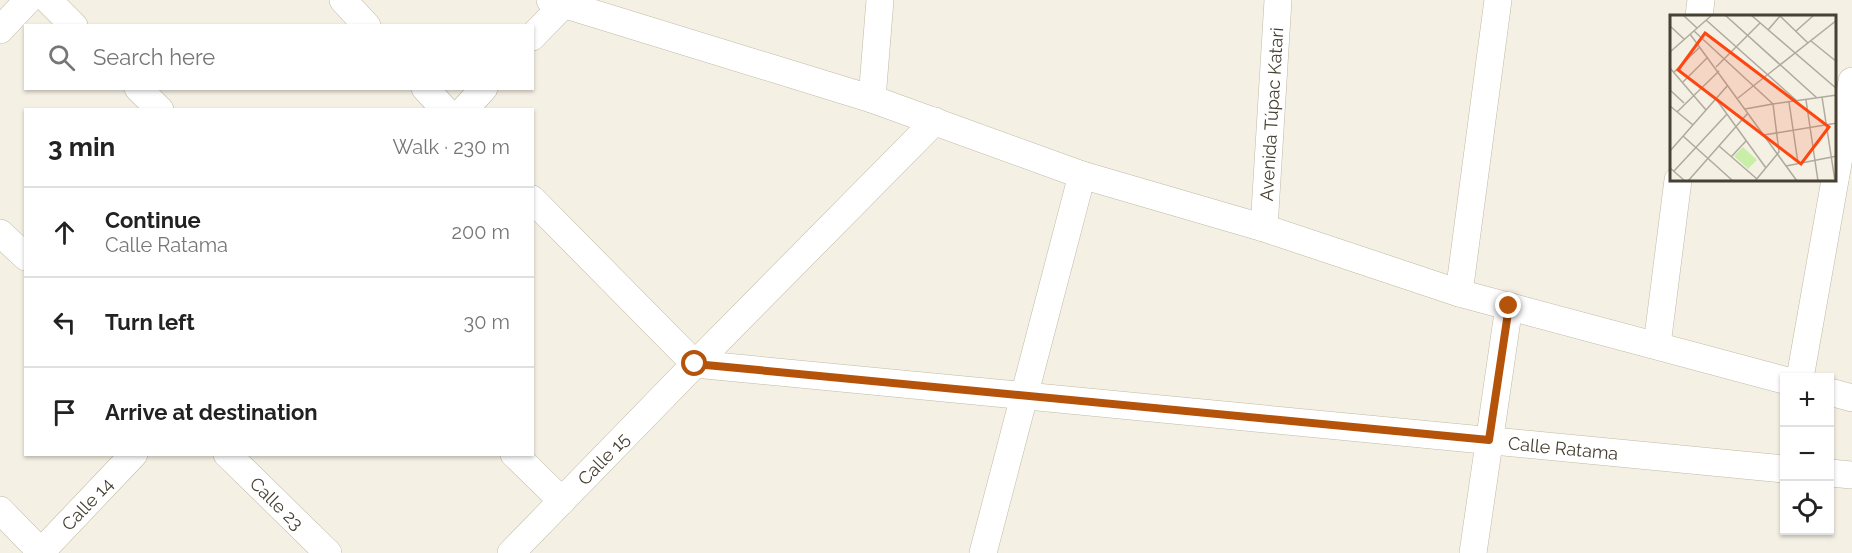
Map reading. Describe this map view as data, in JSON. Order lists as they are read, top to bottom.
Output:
{
  "streets": {
    "street": [
      "Avenida Túpac Katari",
      "Calle Ratama",
      "Calle 15",
      "Calle 14",
      "Calle 23"
    ]
  },
  "crossings": [
    ["Calle Ratama", "Calle 15"]
  ],
  "page": {
    "search": "Search here",
    "heading": ["3 min", "Walk · 230 m"],
    "list": [
      ["Continue", "Calle Ratama", "200 m"],
      ["Turn left", "30 m"],
      "Arrive at destination"
    ],
    "map_buttons": ["+", "−"]
  }
}
